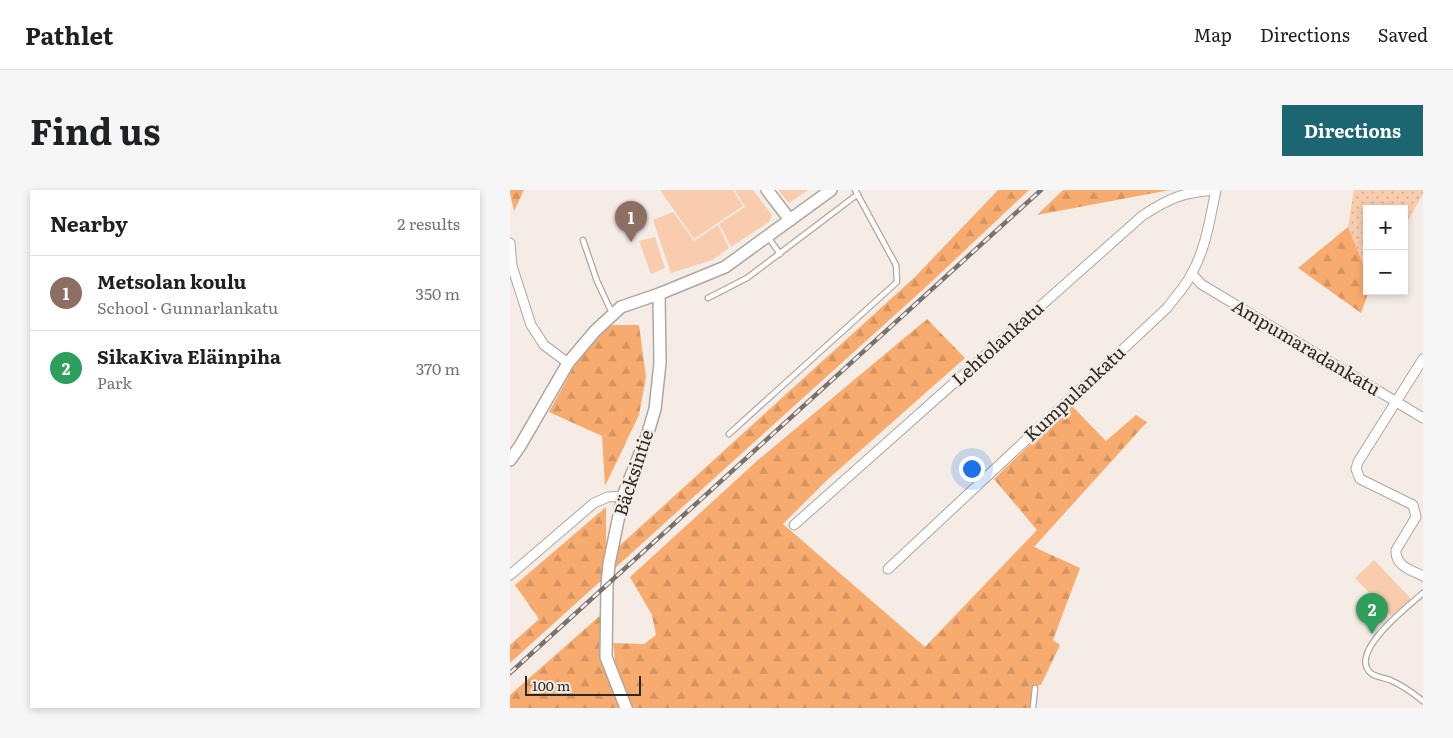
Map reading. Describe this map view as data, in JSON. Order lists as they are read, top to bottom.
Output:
{
  "streets": {
    "street": [
      "Lehtolankatu",
      "Ampumaradankatu",
      "Kumpulankatu",
      "Bäcksintie"
    ]
  },
  "crossings": [
    ["Lehtolankatu", "Kumpulankatu"],
    ["Ampumaradankatu", "Kumpulankatu"]
  ],
  "scale_bar": "100 m",
  "page": {
    "header": "Pathlet",
    "nav": ["Map", "Directions", "Saved"],
    "title": "Find us",
    "buttons": "Directions",
    "heading": ["Nearby", "2 results"],
    "pins": ["1", "2"],
    "map_buttons": ["+", "−"],
    "list": [
      {
        "mark": "1",
        "name": "Metsolan koulu",
        "note": "School · Gunnarlankatu",
        "value": "350 m"
      },
      {
        "mark": "2",
        "name": "SikaKiva Eläinpiha",
        "note": "Park",
        "value": "370 m"
      }
    ],
    "scale": "100 m"
  }
}
